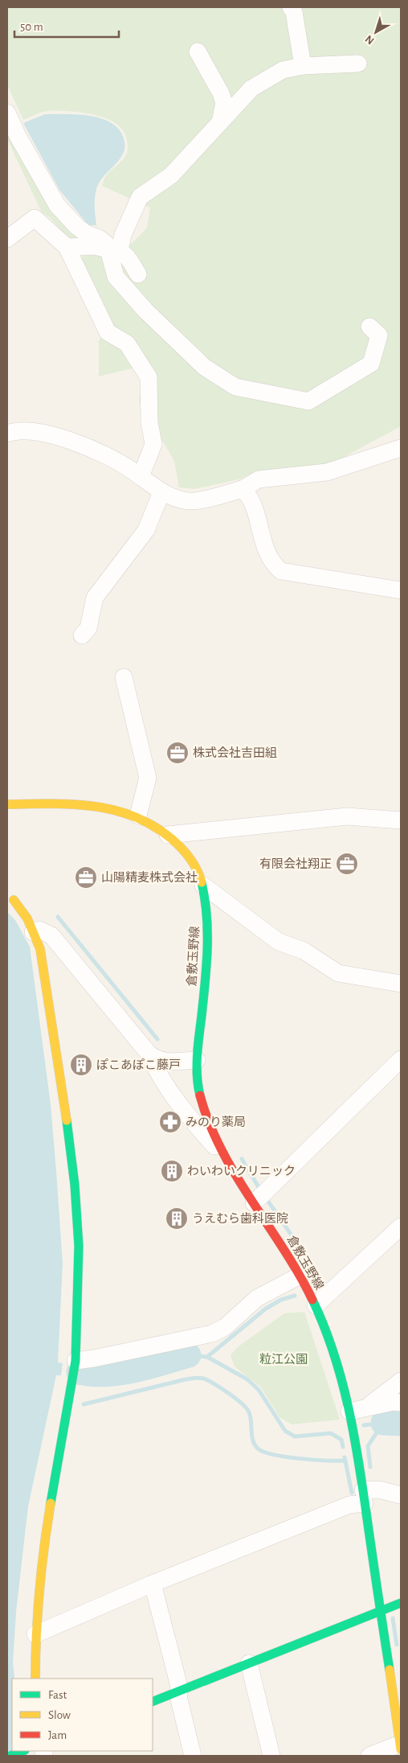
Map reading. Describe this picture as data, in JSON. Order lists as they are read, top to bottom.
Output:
{
  "streets": {
    "main road": ["倉敷玉野線"]
  },
  "parks": ["粒江公園"],
  "places": {
    "office": ["株式会社吉田組", "有限会社翔正", "山陽精麦株式会社"],
    "building": ["ぽこあぽこ藤戸", "わいわいクリニック", "うえむら歯科医院"],
    "pharmacy": ["みのり薬局"]
  },
  "legend": ["Fast", "Slow", "Jam"],
  "scale_bar": "50 m",
  "north": "bottom left"
}
